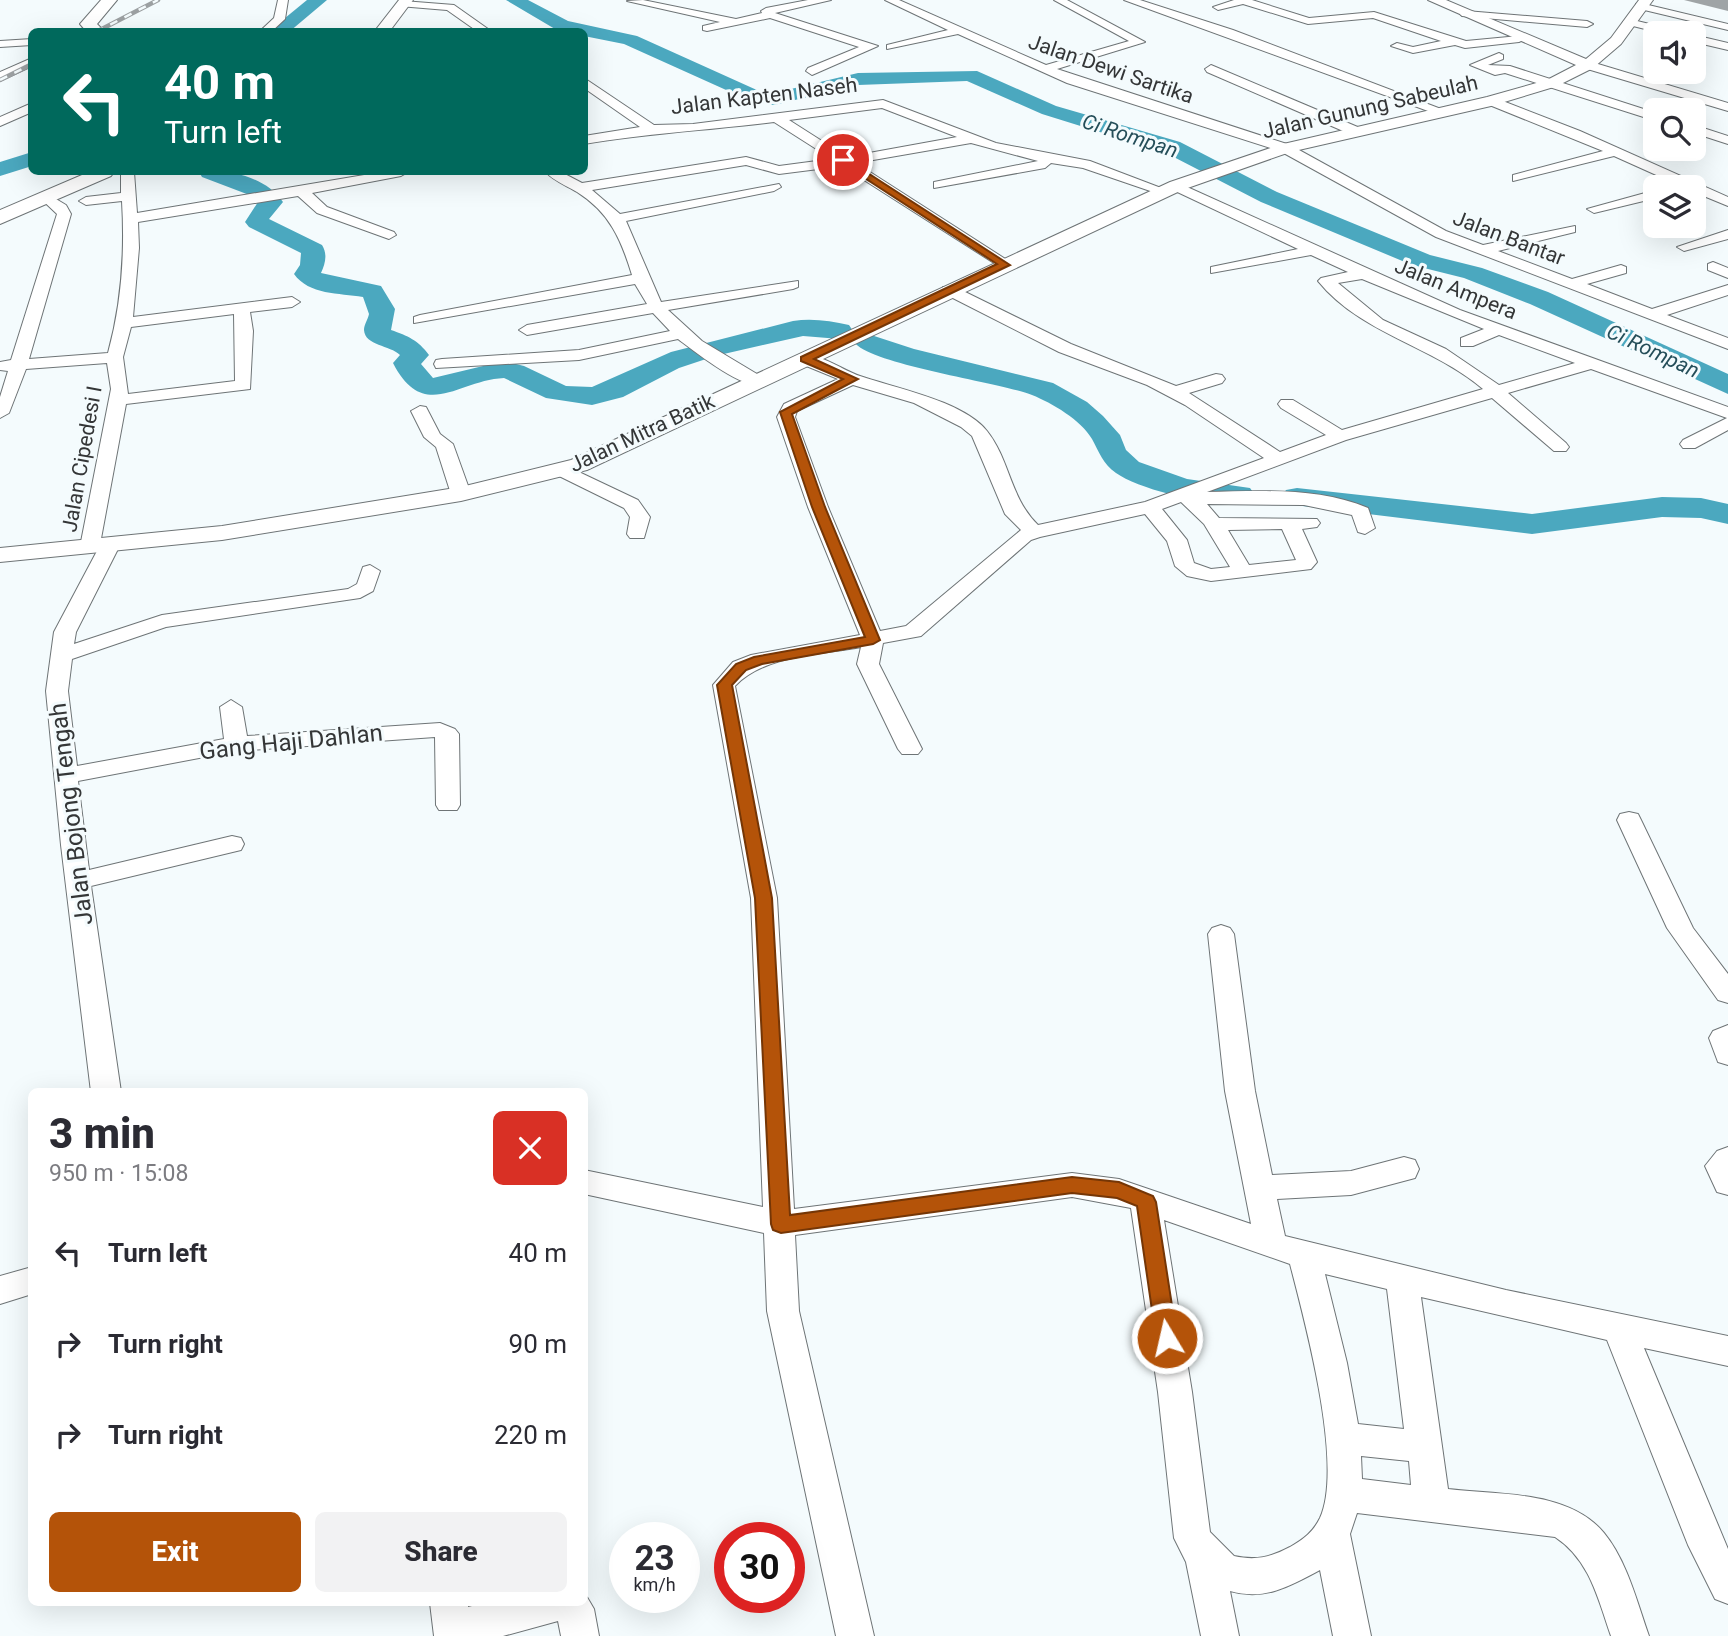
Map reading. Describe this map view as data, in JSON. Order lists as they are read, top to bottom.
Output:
{
  "streets": {
    "main road": ["Jalan Gunung Sabeulah", "Jalan Mitra Batik"],
    "street": [
      "Jalan Dewi Sartika",
      "Jalan Kapten Naseh",
      "Jalan Bantar",
      "Jalan Ampera",
      "Jalan Cipedesi I",
      "Gang Haji Dahlan",
      "Jalan Bojong Tengah"
    ]
  },
  "crossings": [
    ["Jalan Dewi Sartika", "Jalan Gunung Sabeulah"],
    ["Jalan Dewi Sartika", "Jalan Bantar"],
    ["Jalan Kapten Naseh", "Jalan Gunung Sabeulah"],
    ["Jalan Kapten Naseh", "Jalan Ampera"],
    ["Jalan Kapten Naseh", "Jalan Mitra Batik"],
    ["Jalan Gunung Sabeulah", "Jalan Bantar"],
    ["Jalan Gunung Sabeulah", "Jalan Ampera"],
    ["Jalan Gunung Sabeulah", "Jalan Mitra Batik"],
    ["Jalan Ampera", "Jalan Mitra Batik"],
    ["Jalan Mitra Batik", "Jalan Cipedesi I"],
    ["Jalan Mitra Batik", "Jalan Bojong Tengah"],
    ["Jalan Cipedesi I", "Jalan Bojong Tengah"],
    ["Gang Haji Dahlan", "Jalan Bojong Tengah"]
  ],
  "water": ["Ci Rompan"],
  "page": {
    "turn": ["40 m", "Turn left"],
    "heading": ["3 min", "950 m · 15:08"],
    "list": [
      {
        "name": "Turn left",
        "value": "40 m"
      },
      {
        "name": "Turn right",
        "value": "90 m"
      },
      {
        "name": "Turn right",
        "value": "220 m"
      }
    ],
    "buttons": ["Exit", "Share"],
    "speed": "23 km/h",
    "limit": "30"
  }
}
